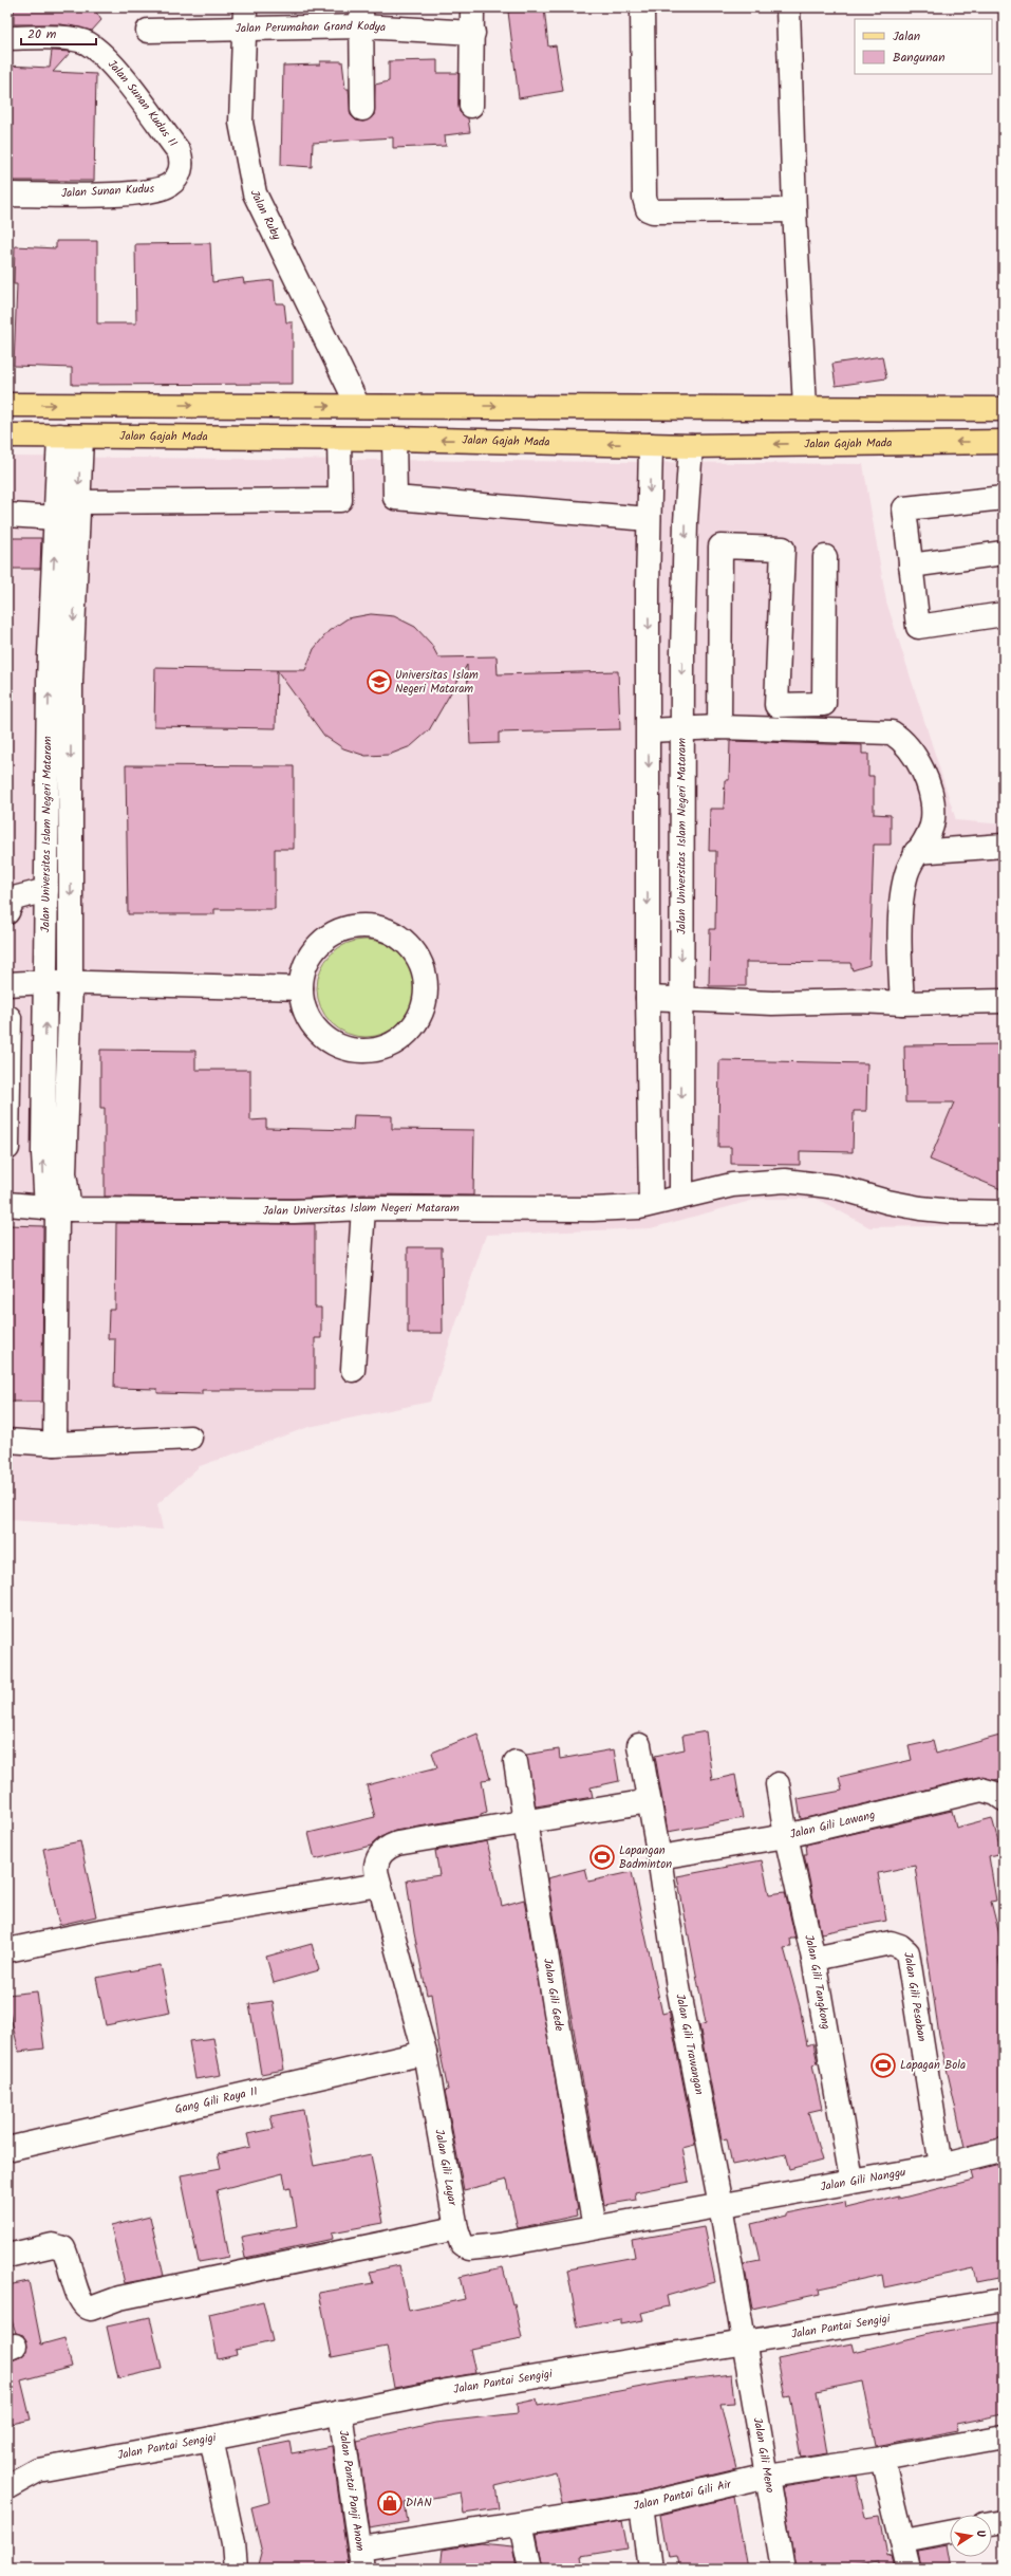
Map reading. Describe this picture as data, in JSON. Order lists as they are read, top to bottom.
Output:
{
  "streets": {
    "main road": ["Jalan Gajah Mada"],
    "street": [
      "Jalan Perumahan Grand Kodya",
      "Jalan Sunan Kudus II",
      "Jalan Sunan Kudus",
      "Jalan Ruby",
      "Jalan Universitas Islam Negeri Mataram",
      "Jalan Gili Lawang",
      "Jalan Gili Tangkong",
      "Jalan Gili Gede",
      "Jalan Gili Pesaban",
      "Jalan Gili Trawangan",
      "Gang Gili Raya II",
      "Jalan Gili Layar",
      "Jalan Gili Nanggu",
      "Jalan Pantai Sengigi",
      "Jalan Gili Meno",
      "Jalan Pantai Panji Anom",
      "Jalan Pantai Gili Air"
    ]
  },
  "crossings": [
    ["Jalan Perumahan Grand Kodya", "Jalan Ruby"],
    ["Jalan Sunan Kudus II", "Jalan Sunan Kudus"],
    ["Jalan Gajah Mada", "Jalan Universitas Islam Negeri Mataram"],
    ["Jalan Gili Lawang", "Jalan Gili Tangkong"],
    ["Jalan Gili Lawang", "Jalan Gili Trawangan"],
    ["Jalan Gili Tangkong", "Jalan Gili Pesaban"],
    ["Jalan Gili Tangkong", "Jalan Gili Nanggu"],
    ["Jalan Gili Gede", "Jalan Gili Layar"],
    ["Jalan Gili Pesaban", "Jalan Gili Nanggu"],
    ["Jalan Gili Trawangan", "Jalan Gili Layar"],
    ["Jalan Gili Trawangan", "Jalan Gili Nanggu"],
    ["Jalan Gili Trawangan", "Jalan Pantai Sengigi"],
    ["Jalan Gili Trawangan", "Jalan Gili Meno"],
    ["Gang Gili Raya II", "Jalan Gili Layar"],
    ["Jalan Gili Layar", "Jalan Gili Nanggu"],
    ["Jalan Pantai Sengigi", "Jalan Gili Meno"],
    ["Jalan Pantai Sengigi", "Jalan Pantai Panji Anom"],
    ["Jalan Gili Meno", "Jalan Pantai Gili Air"],
    ["Jalan Pantai Panji Anom", "Jalan Pantai Gili Air"]
  ],
  "places": {
    "school or university": ["Universitas Islam Negeri Mataram"],
    "sports": ["Lapangan Badminton", "Lapagan Bola"],
    "shop": ["DIAN"]
  },
  "legend": ["Jalan", "Bangunan"],
  "scale_bar": "20 m",
  "north": "right"
}
